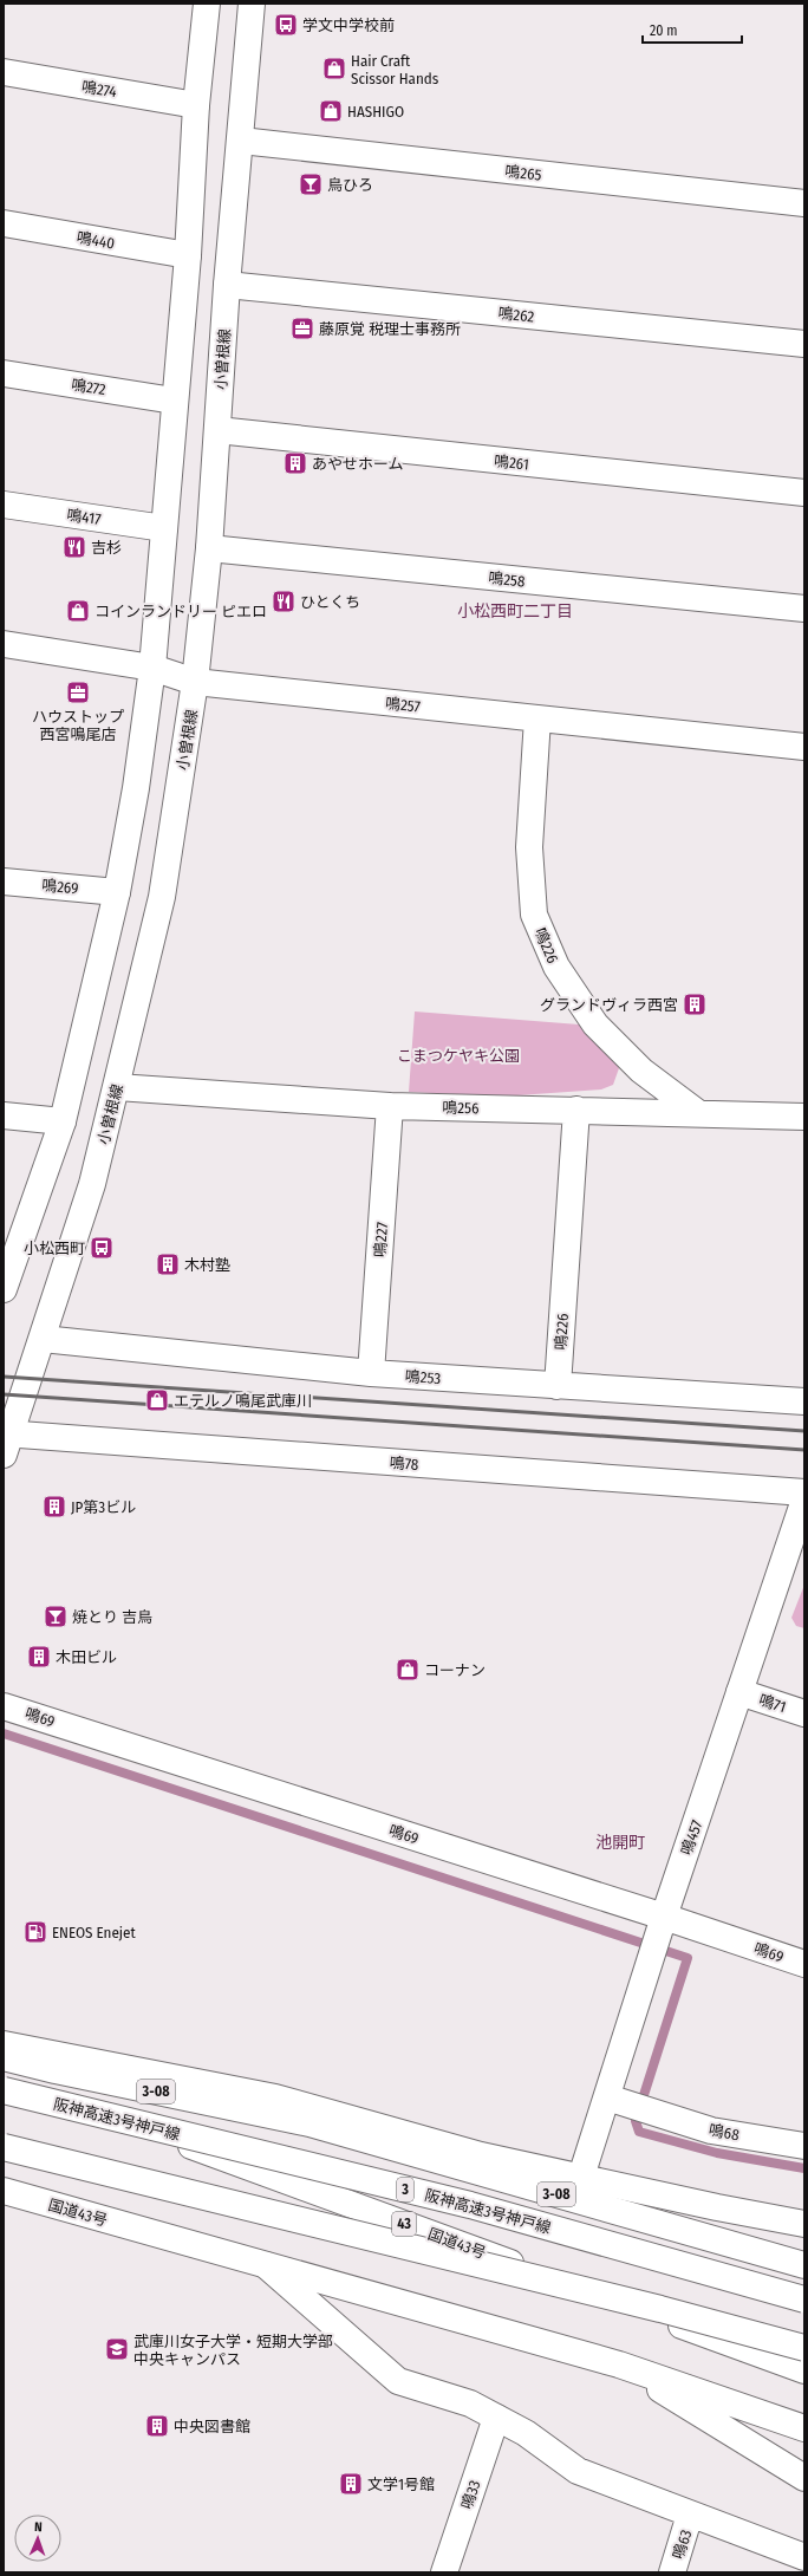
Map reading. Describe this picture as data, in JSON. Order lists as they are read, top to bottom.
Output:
{
  "streets": {
    "main road": [
      "鳴274",
      "鳴265",
      "鳴440",
      "鳴262",
      "小曽根線",
      "鳴272",
      "鳴261",
      "鳴417",
      "鳴258",
      "鳴257",
      "鳴269",
      "鳴226",
      "鳴256",
      "鳴227",
      "鳴253",
      "鳴78",
      "鳴71",
      "鳴69",
      "鳴457",
      "3-08",
      "阪神高速3号神戸線",
      "鳴68",
      "3",
      "国道43号",
      "43",
      "鳴33",
      "鳴63"
    ]
  },
  "crossings": [
    ["鳴265", "小曽根線"],
    ["鳴262", "小曽根線"],
    ["小曽根線", "鳴261"],
    ["小曽根線", "鳴258"],
    ["小曽根線", "鳴257"],
    ["小曽根線", "鳴256"],
    ["小曽根線", "鳴253"],
    ["小曽根線", "鳴78"],
    ["鳴257", "鳴226"],
    ["鳴226", "鳴256"],
    ["鳴226", "鳴253"],
    ["鳴256", "鳴227"],
    ["鳴227", "鳴253"],
    ["鳴71", "鳴457"],
    ["鳴69", "鳴457"],
    ["鳴457", "鳴68"]
  ],
  "districts": ["小松西町二丁目", "池開町"],
  "parks": ["こまつケヤキ公園"],
  "places": {
    "bus stop": ["学文中学校前", "小松西町"],
    "shop": [
      "Hair Craft Scissor Hands",
      "HASHIGO",
      "コインランドリー ピエロ",
      "エテルノ鳴尾武庫川",
      "コーナン"
    ],
    "bar": ["鳥ひろ", "焼とり 吉鳥"],
    "office": ["藤原覚 税理士事務所", "ハウストップ 西宮鳴尾店"],
    "building": [
      "あやせホーム",
      "グランドヴィラ西宮",
      "木村塾",
      "JP第3ビル",
      "木田ビル",
      "中央図書館",
      "文学1号館"
    ],
    "restaurant": ["吉杉", "ひとくち"],
    "fuel station": ["ENEOS Enejet"],
    "school or university": ["武庫川女子大学・短期大学部 中央キャンパス"]
  },
  "scale_bar": "20 m",
  "north": "top"
}
